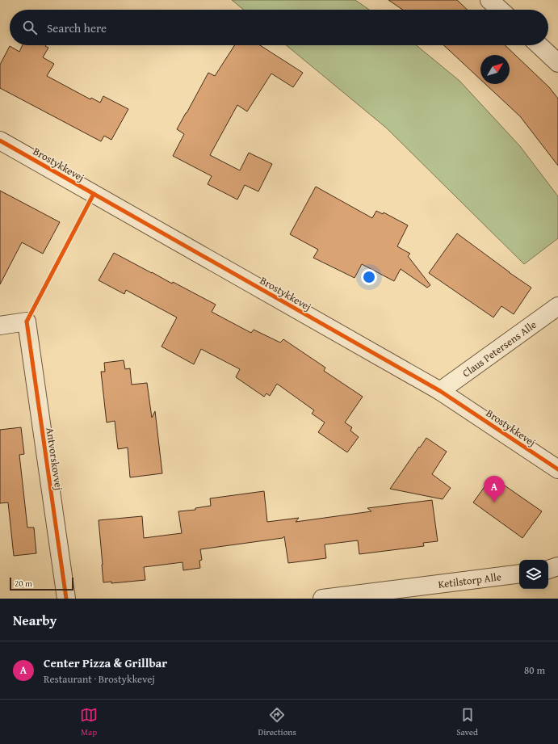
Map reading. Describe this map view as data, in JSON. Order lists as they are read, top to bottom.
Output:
{
  "streets": {
    "street": [
      "Brostykkevej",
      "Claus Petersens Alle",
      "Antvorskovvej",
      "Ketilstorp Alle"
    ]
  },
  "crossings": [
    ["Brostykkevej", "Claus Petersens Alle"]
  ],
  "scale_bar": "20 m",
  "north": "top right",
  "page": {
    "search": "Search here",
    "pins": "A",
    "scale": "20 m",
    "heading": "Nearby",
    "list": [
      {
        "mark": "A",
        "name": "Center Pizza & Grillbar",
        "note": "Restaurant · Brostykkevej",
        "value": "80 m"
      }
    ],
    "nav": ["Map", "Directions", "Saved"]
  }
}
